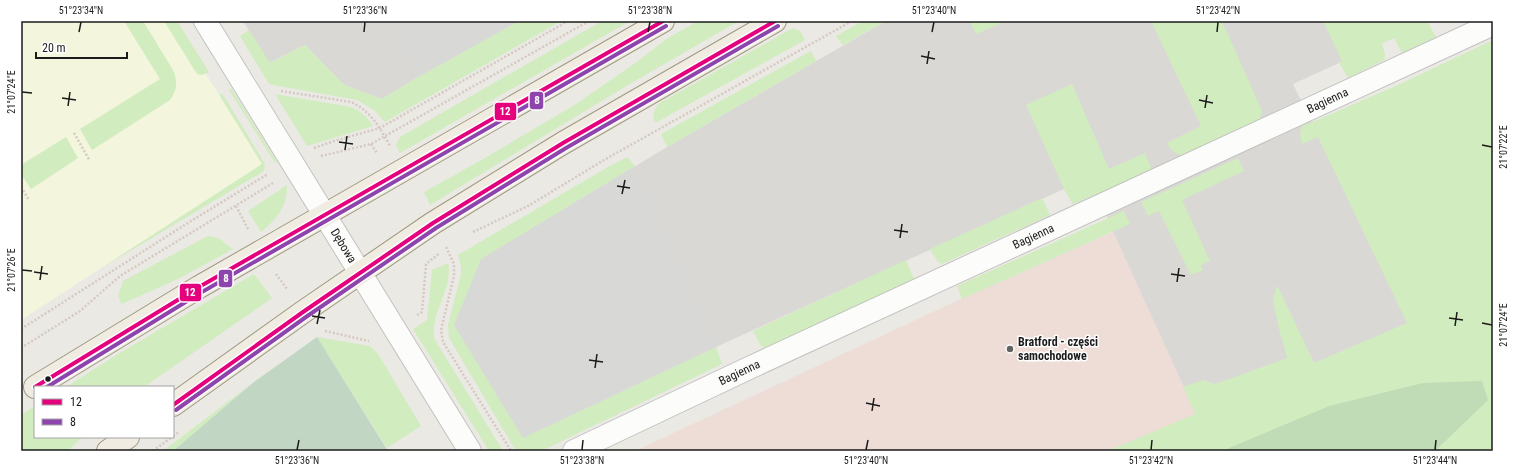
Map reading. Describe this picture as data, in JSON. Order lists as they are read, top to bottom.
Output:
{
  "streets": {
    "street": ["Bagienna", "Dębowa"]
  },
  "places": ["Bratford - części samochodowe"],
  "lines": ["transit line 12", "transit line 8"],
  "legend": ["12", "8"],
  "scale_bar": "20 m",
  "coordinates": [
    "51°23'34\"N",
    "51°23'36\"N",
    "51°23'38\"N",
    "51°23'40\"N",
    "51°23'42\"N",
    "21°07'24\"E",
    "21°07'22\"E",
    "21°07'26\"E",
    "51°23'44\"N"
  ]
}
